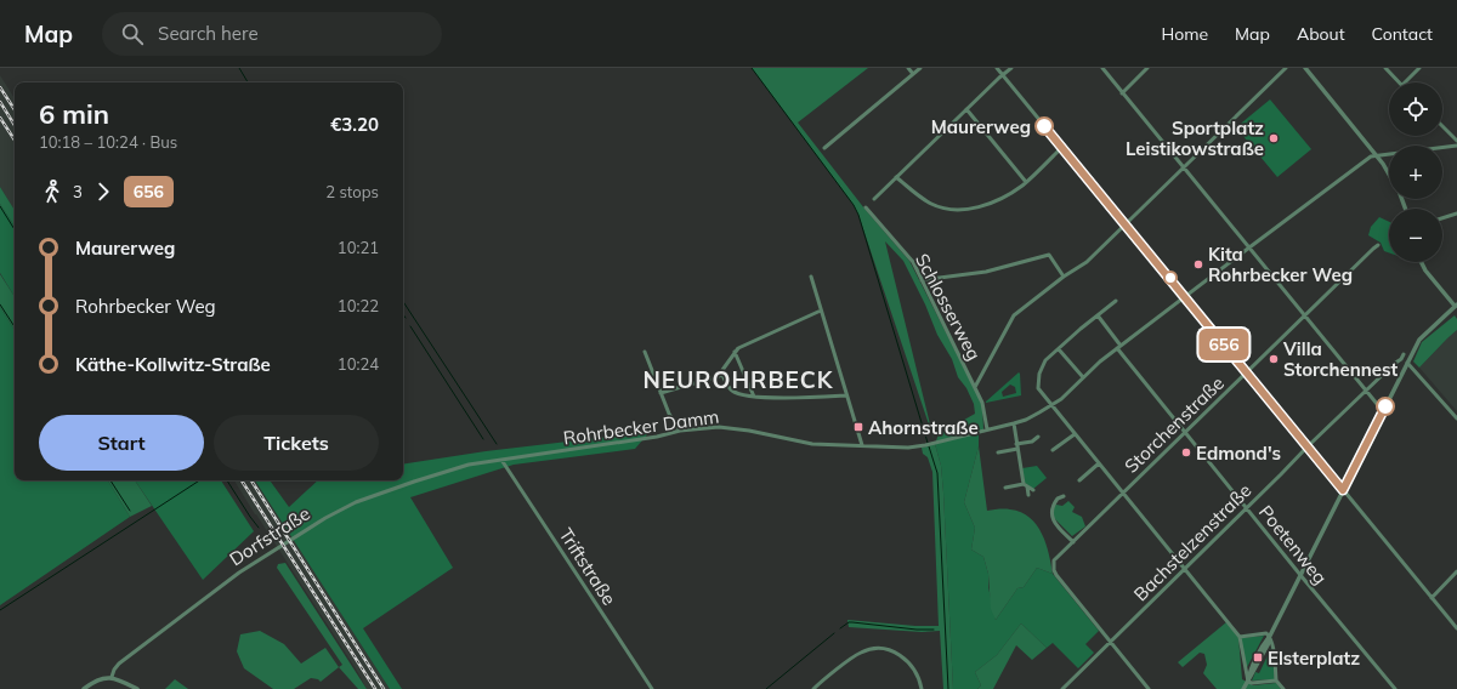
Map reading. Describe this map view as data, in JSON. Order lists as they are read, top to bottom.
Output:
{
  "streets": {
    "street": [
      "Schlosserweg",
      "Storchenstraße",
      "Rohrbecker Damm",
      "Dorfstraße",
      "Bachstelzenstraße",
      "Poetenweg",
      "Triftstraße"
    ]
  },
  "crossings": [
    ["Schlosserweg", "Rohrbecker Damm"],
    ["Storchenstraße", "Bachstelzenstraße"],
    ["Storchenstraße", "Poetenweg"],
    ["Rohrbecker Damm", "Dorfstraße"],
    ["Rohrbecker Damm", "Poetenweg"],
    ["Rohrbecker Damm", "Triftstraße"],
    ["Dorfstraße", "Triftstraße"],
    ["Bachstelzenstraße", "Poetenweg"]
  ],
  "districts": ["NEUROHRBECK"],
  "places": {
    "other": [
      "Maurerweg",
      "Sportplatz Leistikowstraße",
      "Kita Rohrbecker Weg",
      "Villa Storchennest",
      "Edmond's"
    ],
    "transit": ["Ahornstraße", "Elsterplatz"]
  },
  "lines": ["bus line 656"],
  "page": {
    "header": "Map",
    "search": "Search here",
    "nav": [
      "Home",
      "Map",
      "About",
      "Contact"
    ],
    "on_map": "656",
    "map_buttons": ["+", "−"],
    "heading": ["6 min", "10:18 – 10:24 · Bus", "€3.20"],
    "legs": ["3", "656", "2 stops"],
    "list": [
      {
        "name": "Maurerweg",
        "value": "10:21"
      },
      {
        "name": "Rohrbecker Weg",
        "value": "10:22"
      },
      {
        "name": "Käthe-Kollwitz-Straße",
        "value": "10:24"
      }
    ],
    "buttons": ["Start", "Tickets"]
  }
}
